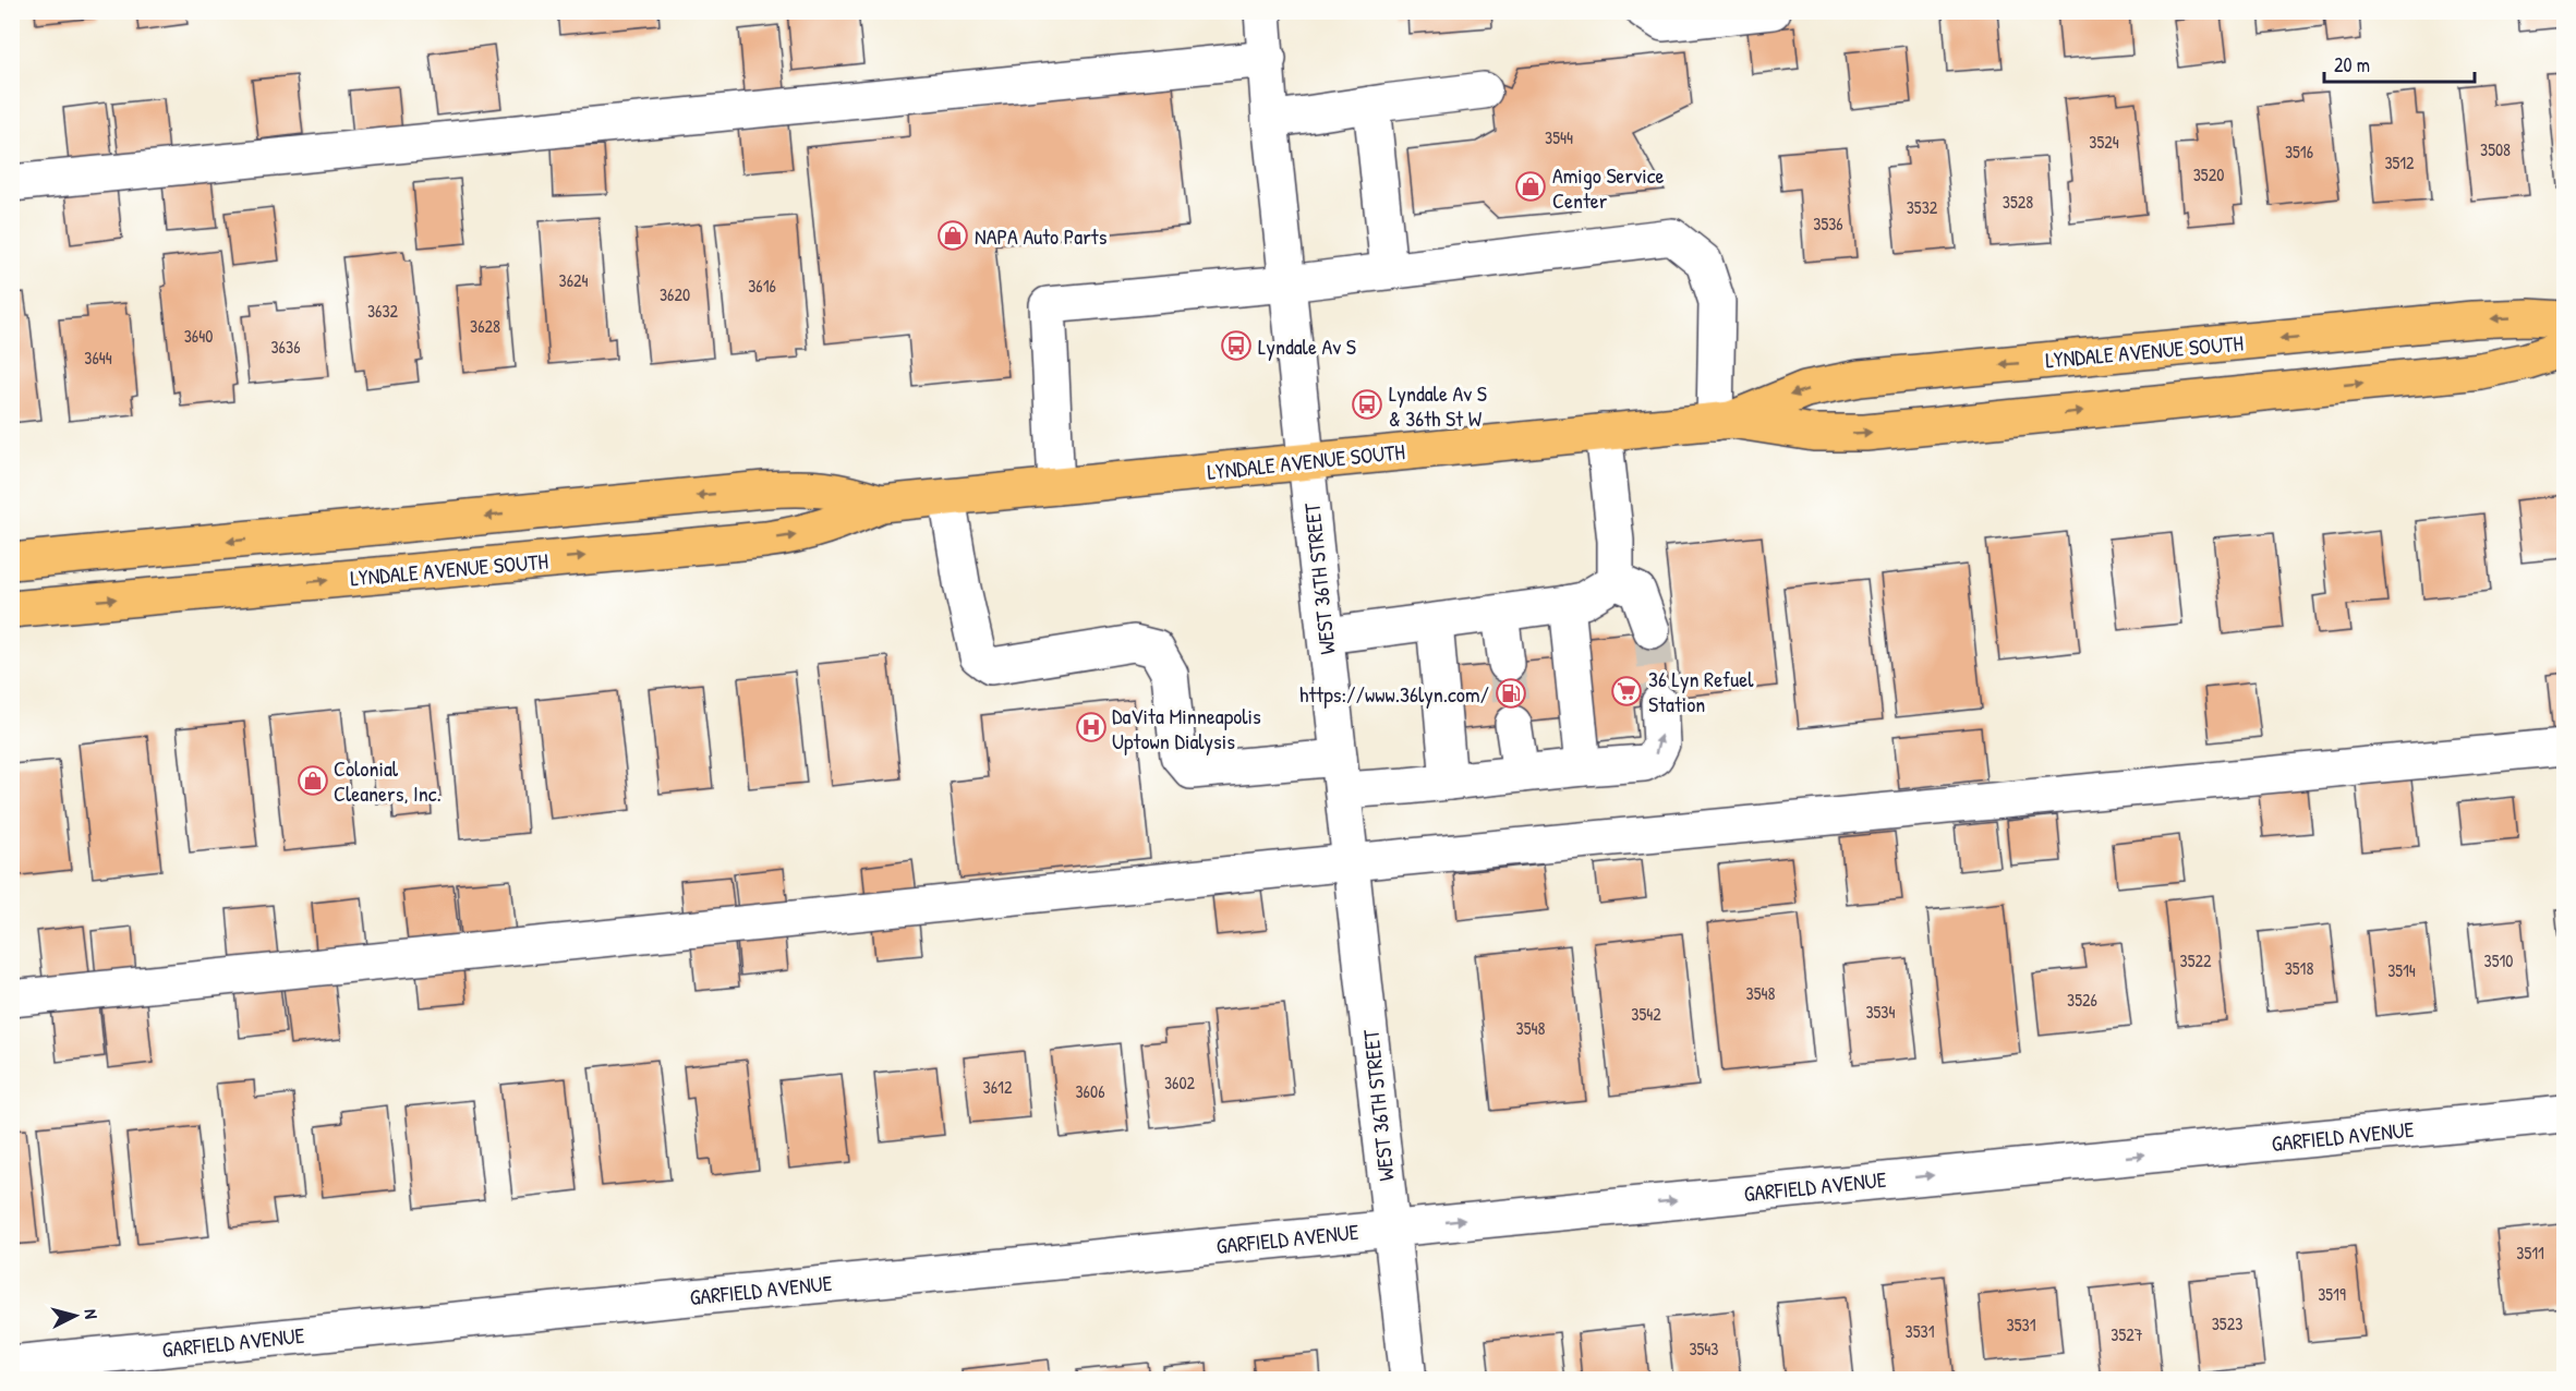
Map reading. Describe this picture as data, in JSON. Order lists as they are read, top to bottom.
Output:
{
  "streets": {
    "main road": ["LYNDALE AVENUE SOUTH"],
    "street": ["WEST 36TH STREET", "GARFIELD AVENUE"]
  },
  "crossings": [
    ["LYNDALE AVENUE SOUTH", "WEST 36TH STREET"],
    ["WEST 36TH STREET", "GARFIELD AVENUE"]
  ],
  "one_way": ["GARFIELD AVENUE"],
  "places": {
    "shop": ["Amigo Service Center", "NAPA Auto Parts", "Colonial Cleaners, Inc."],
    "bus stop": ["Lyndale Av S", "Lyndale Av S & 36th St W"],
    "supermarket": ["36 Lyn Refuel Station"],
    "fuel station": ["https://www.36lyn.com/"],
    "hospital": ["DaVita Minneapolis Uptown Dialysis"]
  },
  "house_numbers": [
    "3544",
    "3524",
    "3508",
    "3516",
    "3512",
    "3520",
    "3528",
    "3532",
    "3536",
    "3624",
    "3616",
    "3620",
    "3632",
    "3628",
    "3640",
    "3636",
    "3644",
    "3522",
    "3510",
    "3518",
    "3514",
    "3548",
    "3526",
    "3534",
    "3542",
    "3548",
    "3602",
    "3612",
    "3606",
    "3511",
    "3519",
    "3523",
    "3531",
    "3531",
    "3527",
    "3543"
  ],
  "scale_bar": "20 m",
  "north": "right"
}
